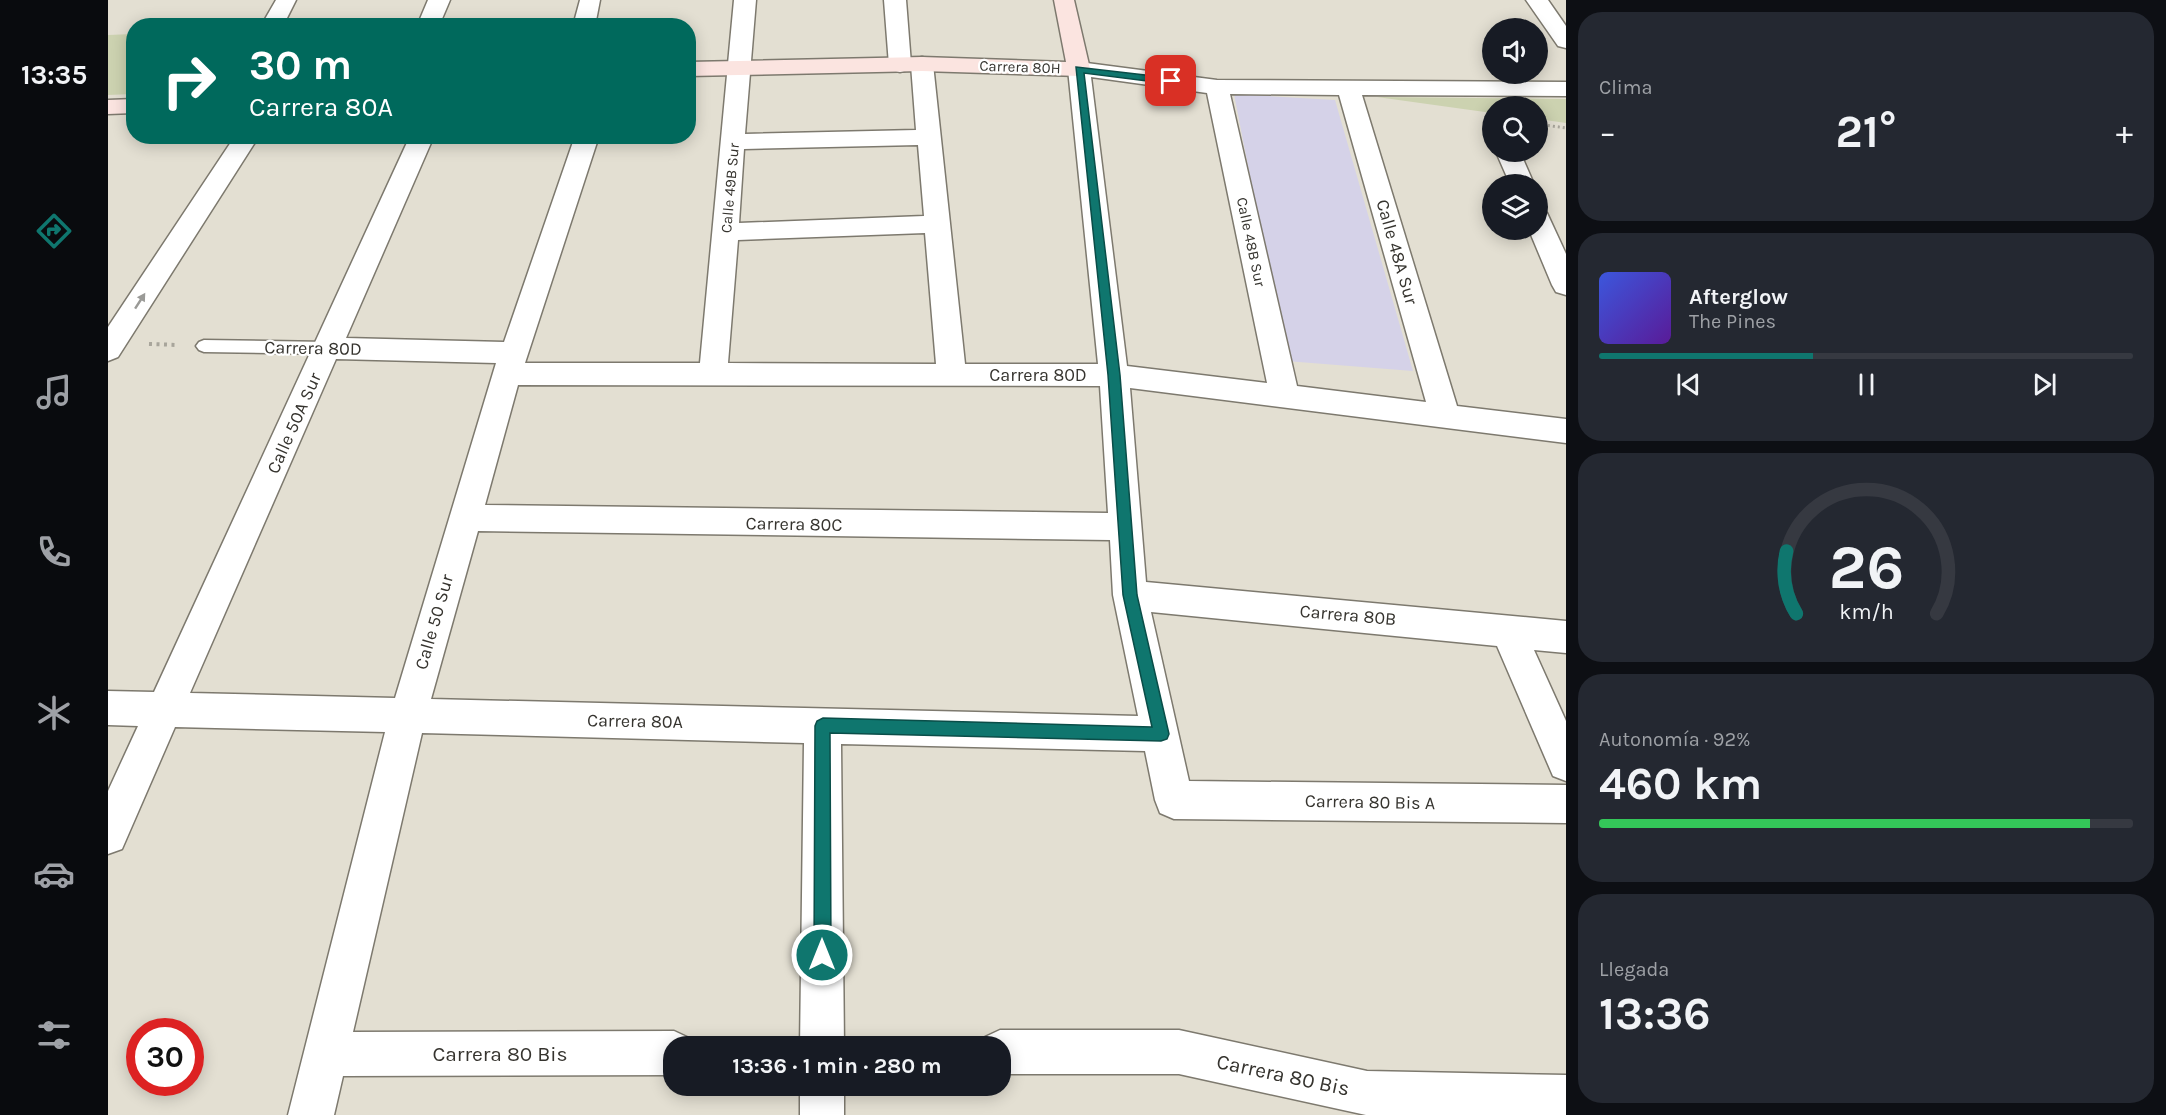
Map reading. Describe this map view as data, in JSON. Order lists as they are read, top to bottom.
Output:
{
  "streets": {
    "street": [
      "Carrera 80H",
      "Calle 49B Sur",
      "Calle 48B Sur",
      "Calle 48A Sur",
      "Carrera 80D",
      "Calle 50A Sur",
      "Carrera 80C",
      "Carrera 80B",
      "Calle 50 Sur",
      "Carrera 80A",
      "Carrera 80 Bis A",
      "Carrera 80 Bis"
    ]
  },
  "crossings": [
    ["Carrera 80H", "Calle 49B Sur"],
    ["Carrera 80H", "Calle 48B Sur"],
    ["Carrera 80H", "Calle 48A Sur"],
    ["Calle 49B Sur", "Carrera 80D"],
    ["Calle 48B Sur", "Carrera 80D"],
    ["Calle 48A Sur", "Carrera 80D"],
    ["Carrera 80D", "Calle 50A Sur"],
    ["Carrera 80D", "Calle 50 Sur"],
    ["Calle 50A Sur", "Carrera 80A"],
    ["Carrera 80C", "Calle 50 Sur"],
    ["Calle 50 Sur", "Carrera 80A"],
    ["Calle 50 Sur", "Carrera 80 Bis"],
    ["Carrera 80A", "Carrera 80 Bis A"]
  ],
  "page": {
    "tabs": "13:35",
    "tile": [
      "Clima",
      ["Autonomía · 92%", "460 km"],
      ["Llegada", "13:36"]
    ],
    "turn": ["30 m", "Carrera 80A"],
    "heat": ["−", "21°", "+"],
    "song": ["Afterglow", "The Pines"],
    "limit": "30",
    "trip": "13:36 · 1 min · 280 m",
    "gauge": ["26", "km/h"]
  }
}
